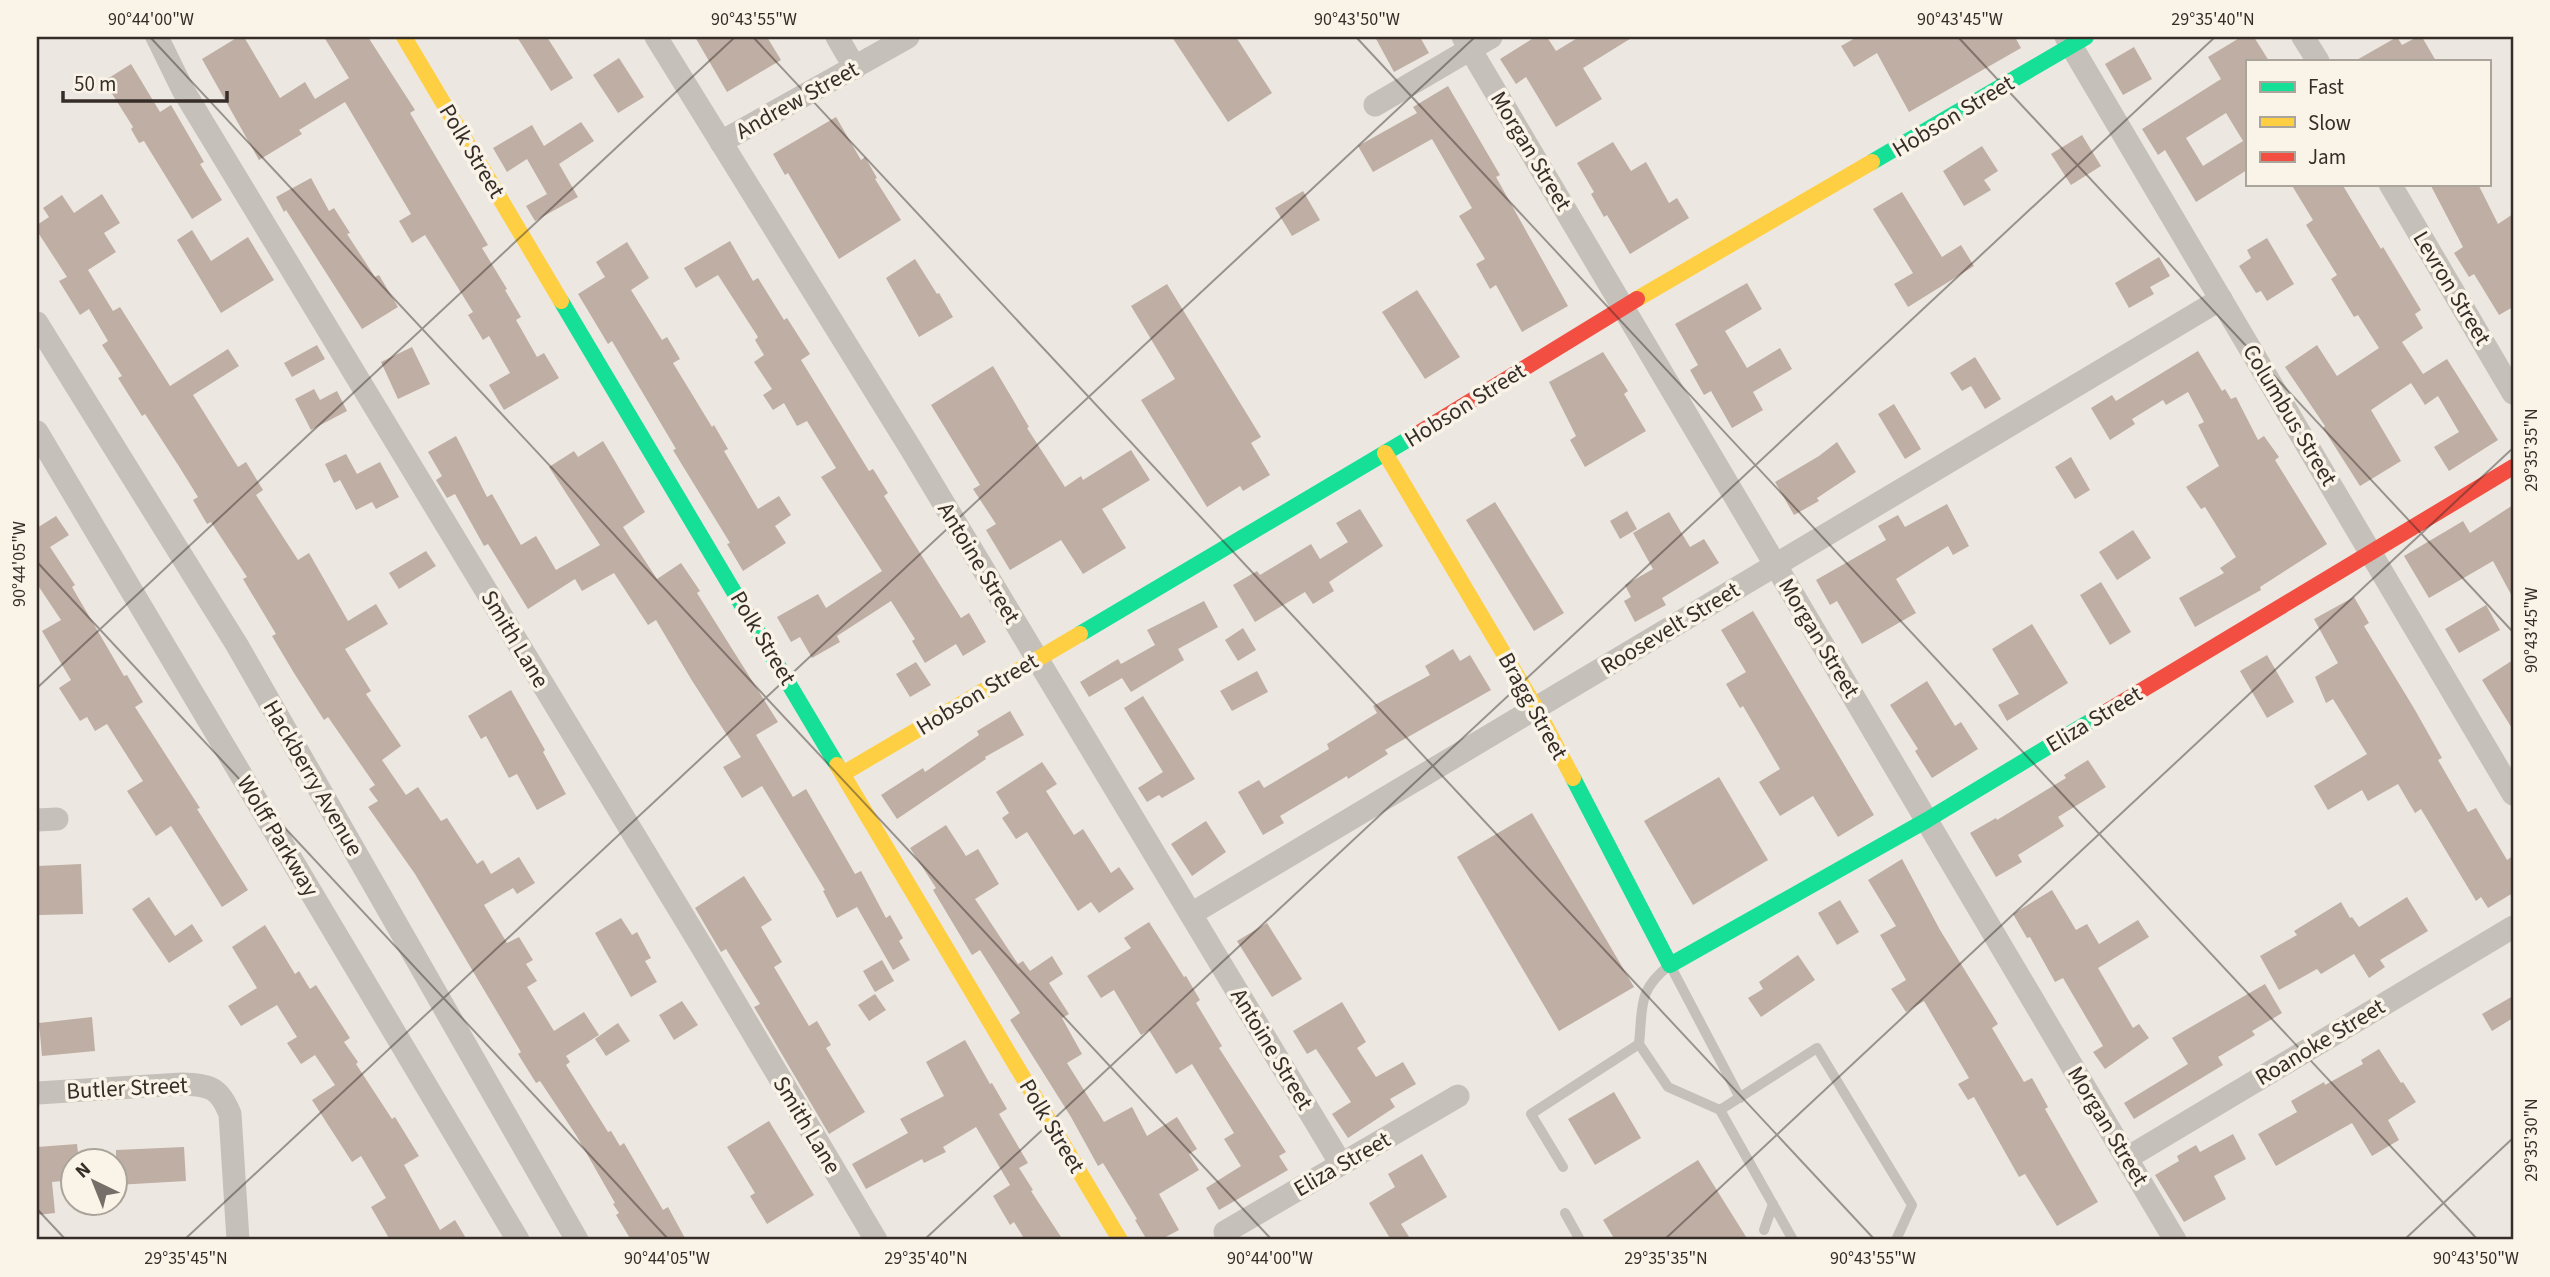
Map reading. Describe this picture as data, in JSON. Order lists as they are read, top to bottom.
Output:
{
  "streets": {
    "street": [
      "Andrew Street",
      "Hobson Street",
      "Polk Street",
      "Morgan Street",
      "Levron Street",
      "Columbus Street",
      "Antoine Street",
      "Roosevelt Street",
      "Smith Lane",
      "Bragg Street",
      "Eliza Street",
      "Hackberry Avenue",
      "Wolff Parkway",
      "Roanoke Street",
      "Butler Street"
    ]
  },
  "crossings": [
    ["Andrew Street", "Antoine Street"],
    ["Hobson Street", "Polk Street"],
    ["Hobson Street", "Morgan Street"],
    ["Hobson Street", "Columbus Street"],
    ["Hobson Street", "Antoine Street"],
    ["Hobson Street", "Bragg Street"],
    ["Morgan Street", "Roosevelt Street"],
    ["Morgan Street", "Eliza Street"],
    ["Morgan Street", "Roanoke Street"],
    ["Columbus Street", "Roosevelt Street"],
    ["Columbus Street", "Eliza Street"],
    ["Antoine Street", "Roosevelt Street"],
    ["Antoine Street", "Eliza Street"],
    ["Roosevelt Street", "Bragg Street"],
    ["Bragg Street", "Eliza Street"]
  ],
  "legend": ["Fast", "Slow", "Jam"],
  "scale_bar": "50 m",
  "north": "top left",
  "coordinates": [
    "90°44'00\"W",
    "90°43'55\"W",
    "90°43'50\"W",
    "90°43'45\"W",
    "29°35'40\"N",
    "29°35'35\"N",
    "90°44'05\"W",
    "29°35'30\"N",
    "29°35'45\"N"
  ]
}
